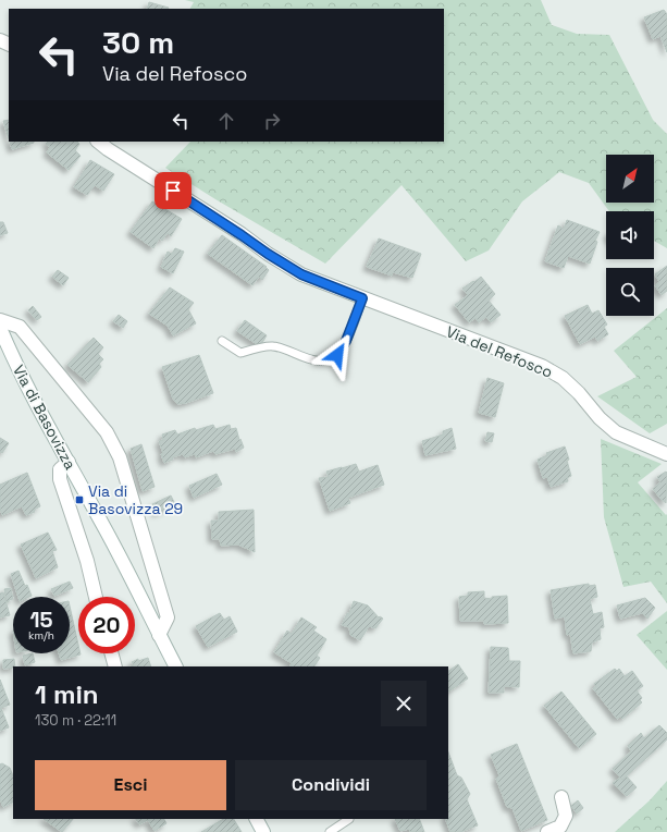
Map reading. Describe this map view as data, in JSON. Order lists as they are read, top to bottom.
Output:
{
  "streets": {
    "street": ["Via del Refosco", "Via di Basovizza"]
  },
  "places": {
    "transit": ["Via di Basovizza 29"]
  },
  "north": "top right",
  "page": {
    "turn": ["30 m", "Via del Refosco"],
    "speed": "15 km/h",
    "limit": "20",
    "heading": ["1 min", "130 m · 22:11"],
    "buttons": ["Esci", "Condividi"]
  }
}
